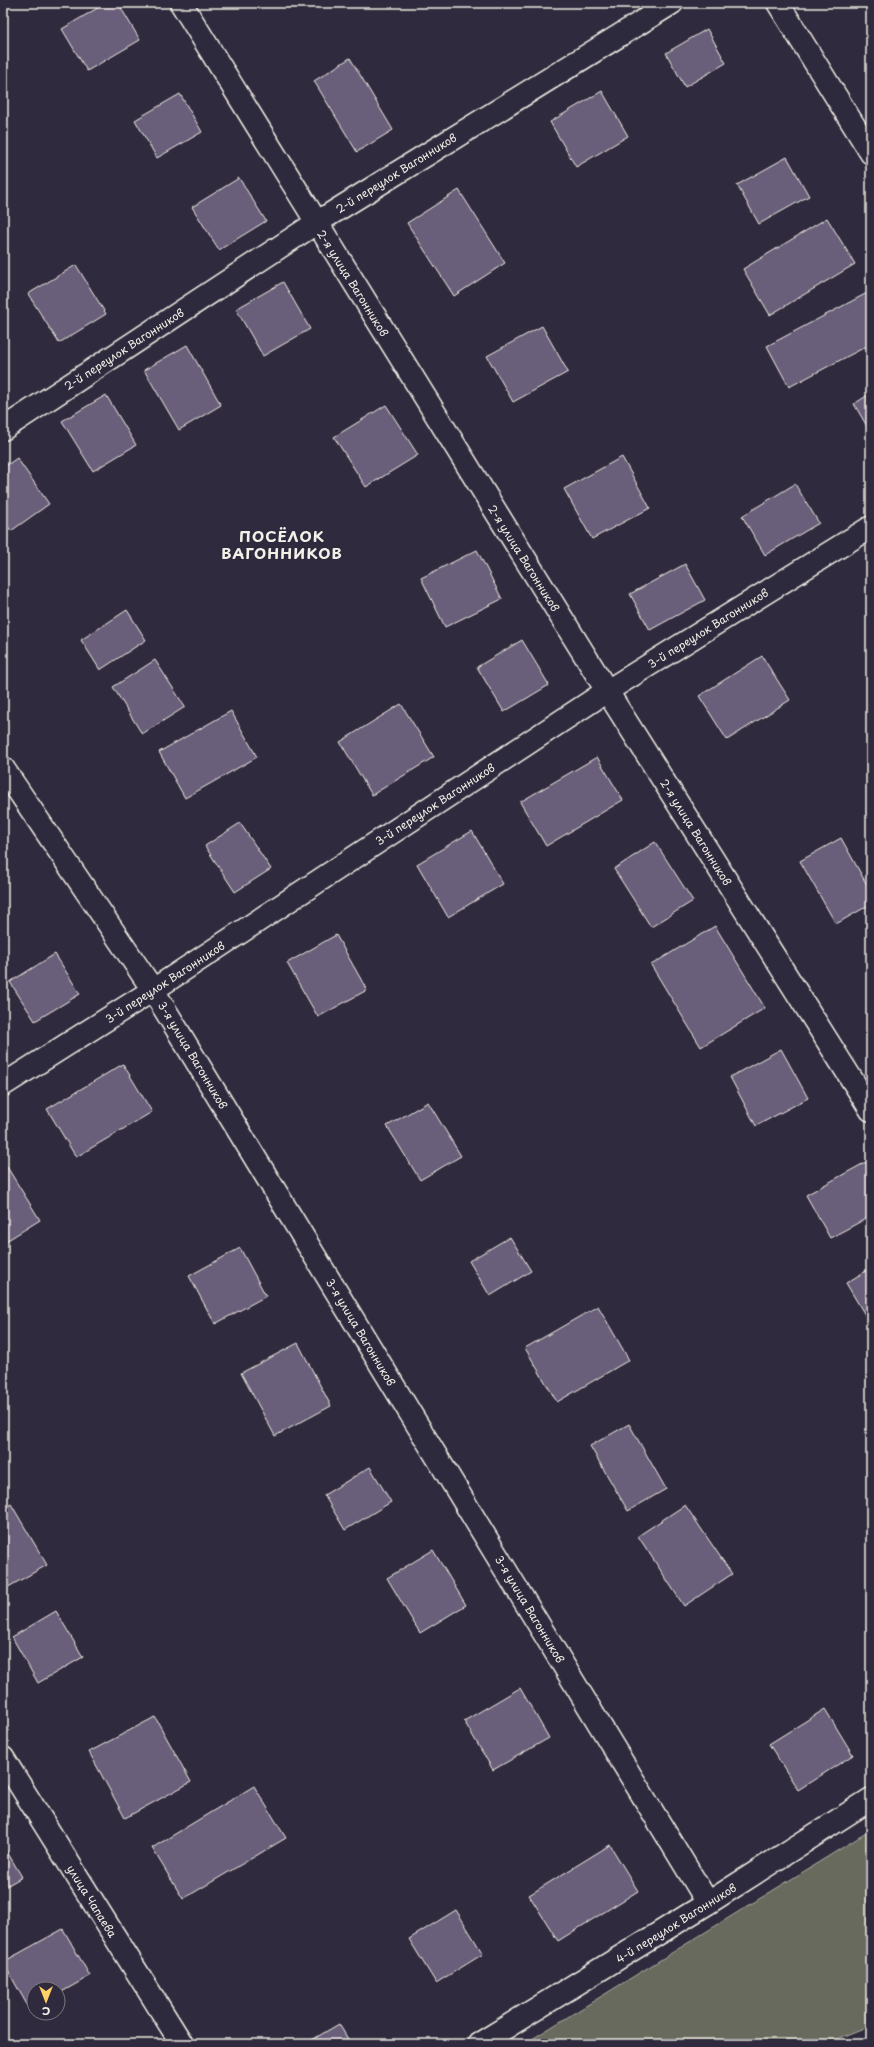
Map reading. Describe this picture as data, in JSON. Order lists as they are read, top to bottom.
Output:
{
  "streets": {
    "street": [
      "2-й переулок Вагонников",
      "2-я улица Вагонников",
      "3-й переулок Вагонников",
      "3-я улица Вагонников",
      "улица Чапаева",
      "4-й переулок Вагонников"
    ]
  },
  "crossings": [
    ["2-й переулок Вагонников", "2-я улица Вагонников"],
    ["2-я улица Вагонников", "3-й переулок Вагонников"],
    ["3-й переулок Вагонников", "3-я улица Вагонников"],
    ["3-я улица Вагонников", "4-й переулок Вагонников"]
  ],
  "districts": ["ПОСЁЛОК ВАГОННИКОВ"],
  "north": "bottom"
}
